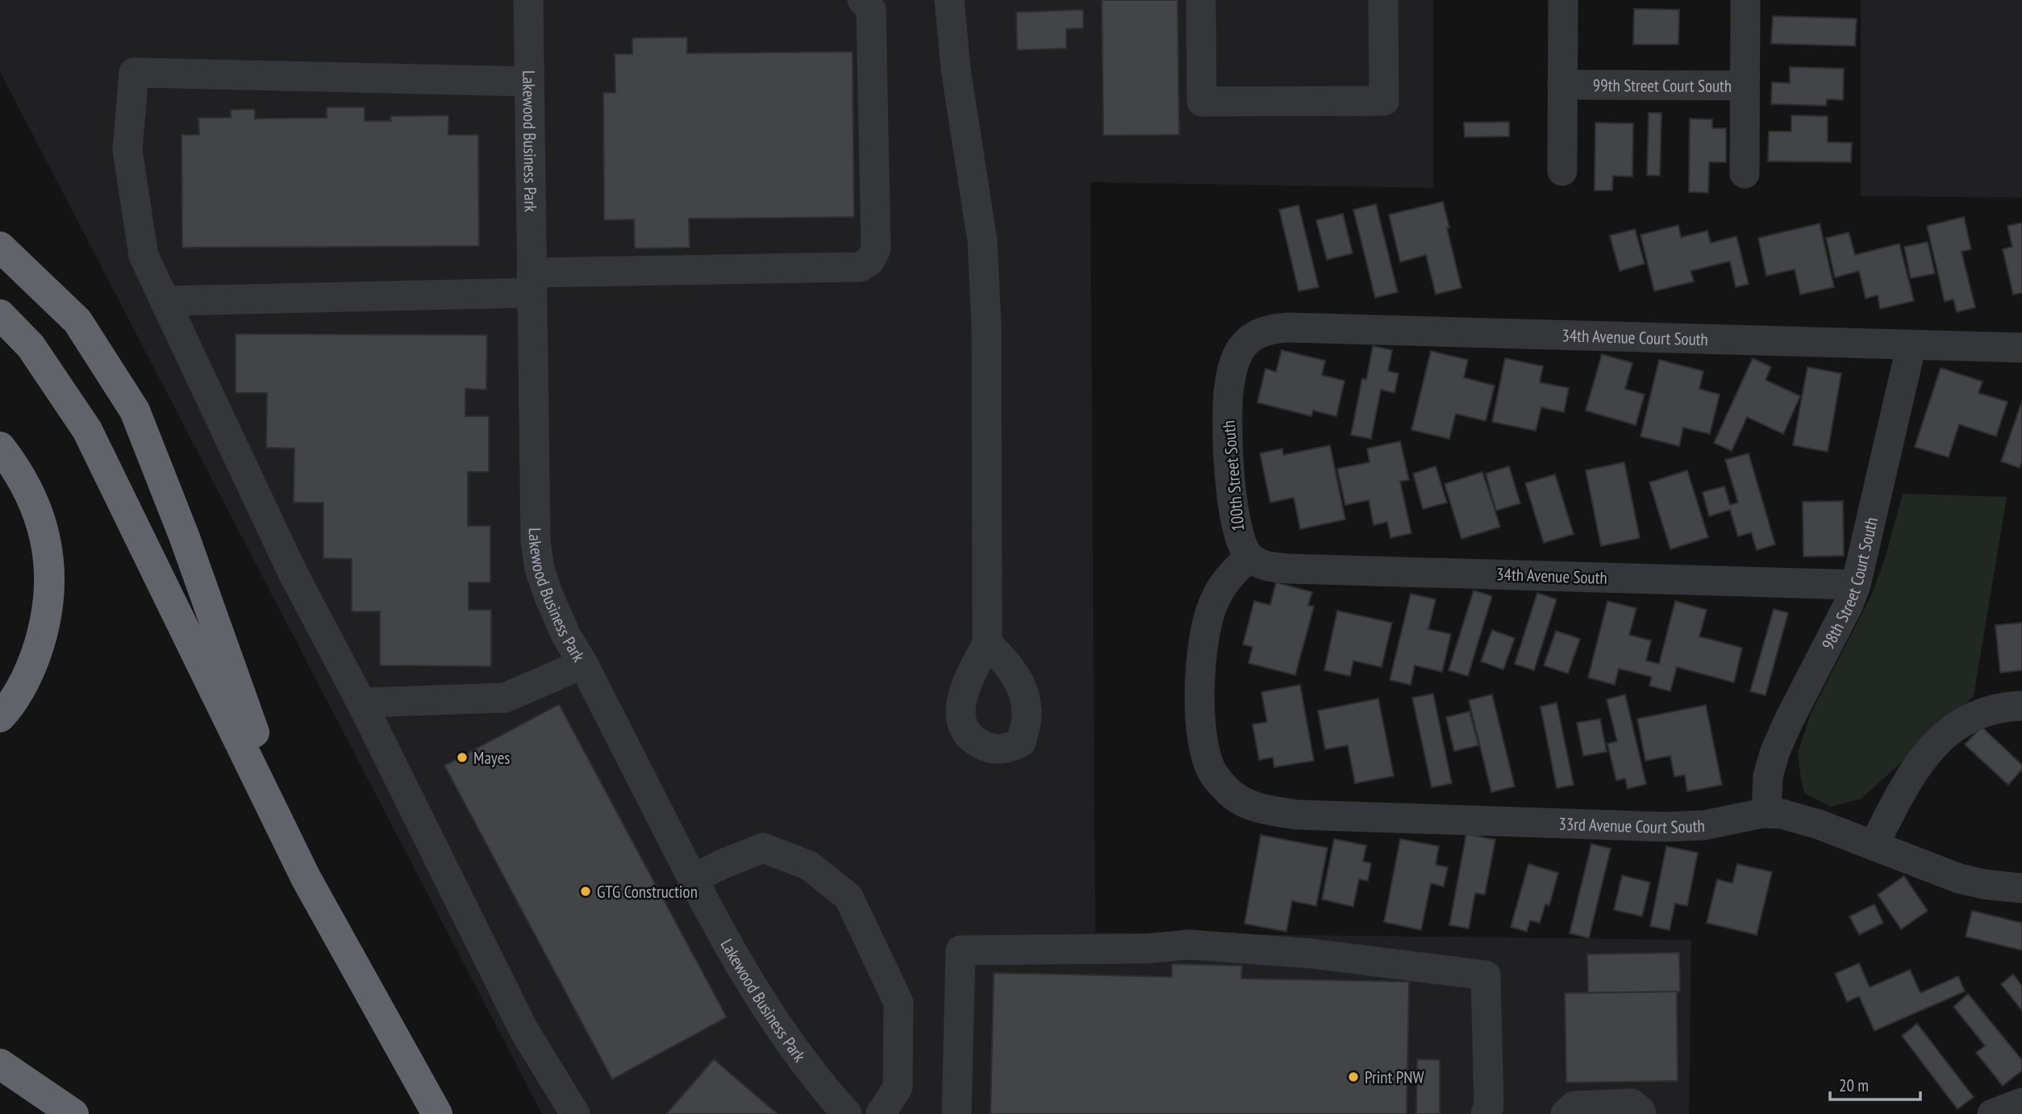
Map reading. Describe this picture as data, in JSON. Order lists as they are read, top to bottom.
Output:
{
  "streets": {
    "street": [
      "99th Street Court South",
      "Lakewood Business Park",
      "34th Avenue Court South",
      "100th Street South",
      "34th Avenue South",
      "98th Street Court South",
      "33rd Avenue Court South"
    ]
  },
  "crossings": [
    ["34th Avenue Court South", "100th Street South"],
    ["34th Avenue Court South", "98th Street Court South"],
    ["100th Street South", "34th Avenue South"],
    ["100th Street South", "33rd Avenue Court South"],
    ["34th Avenue South", "98th Street Court South"],
    ["34th Avenue South", "33rd Avenue Court South"],
    ["98th Street Court South", "33rd Avenue Court South"]
  ],
  "places": ["Mayes", "GTG Construction", "Print PNW"],
  "scale_bar": "20 m"
}
